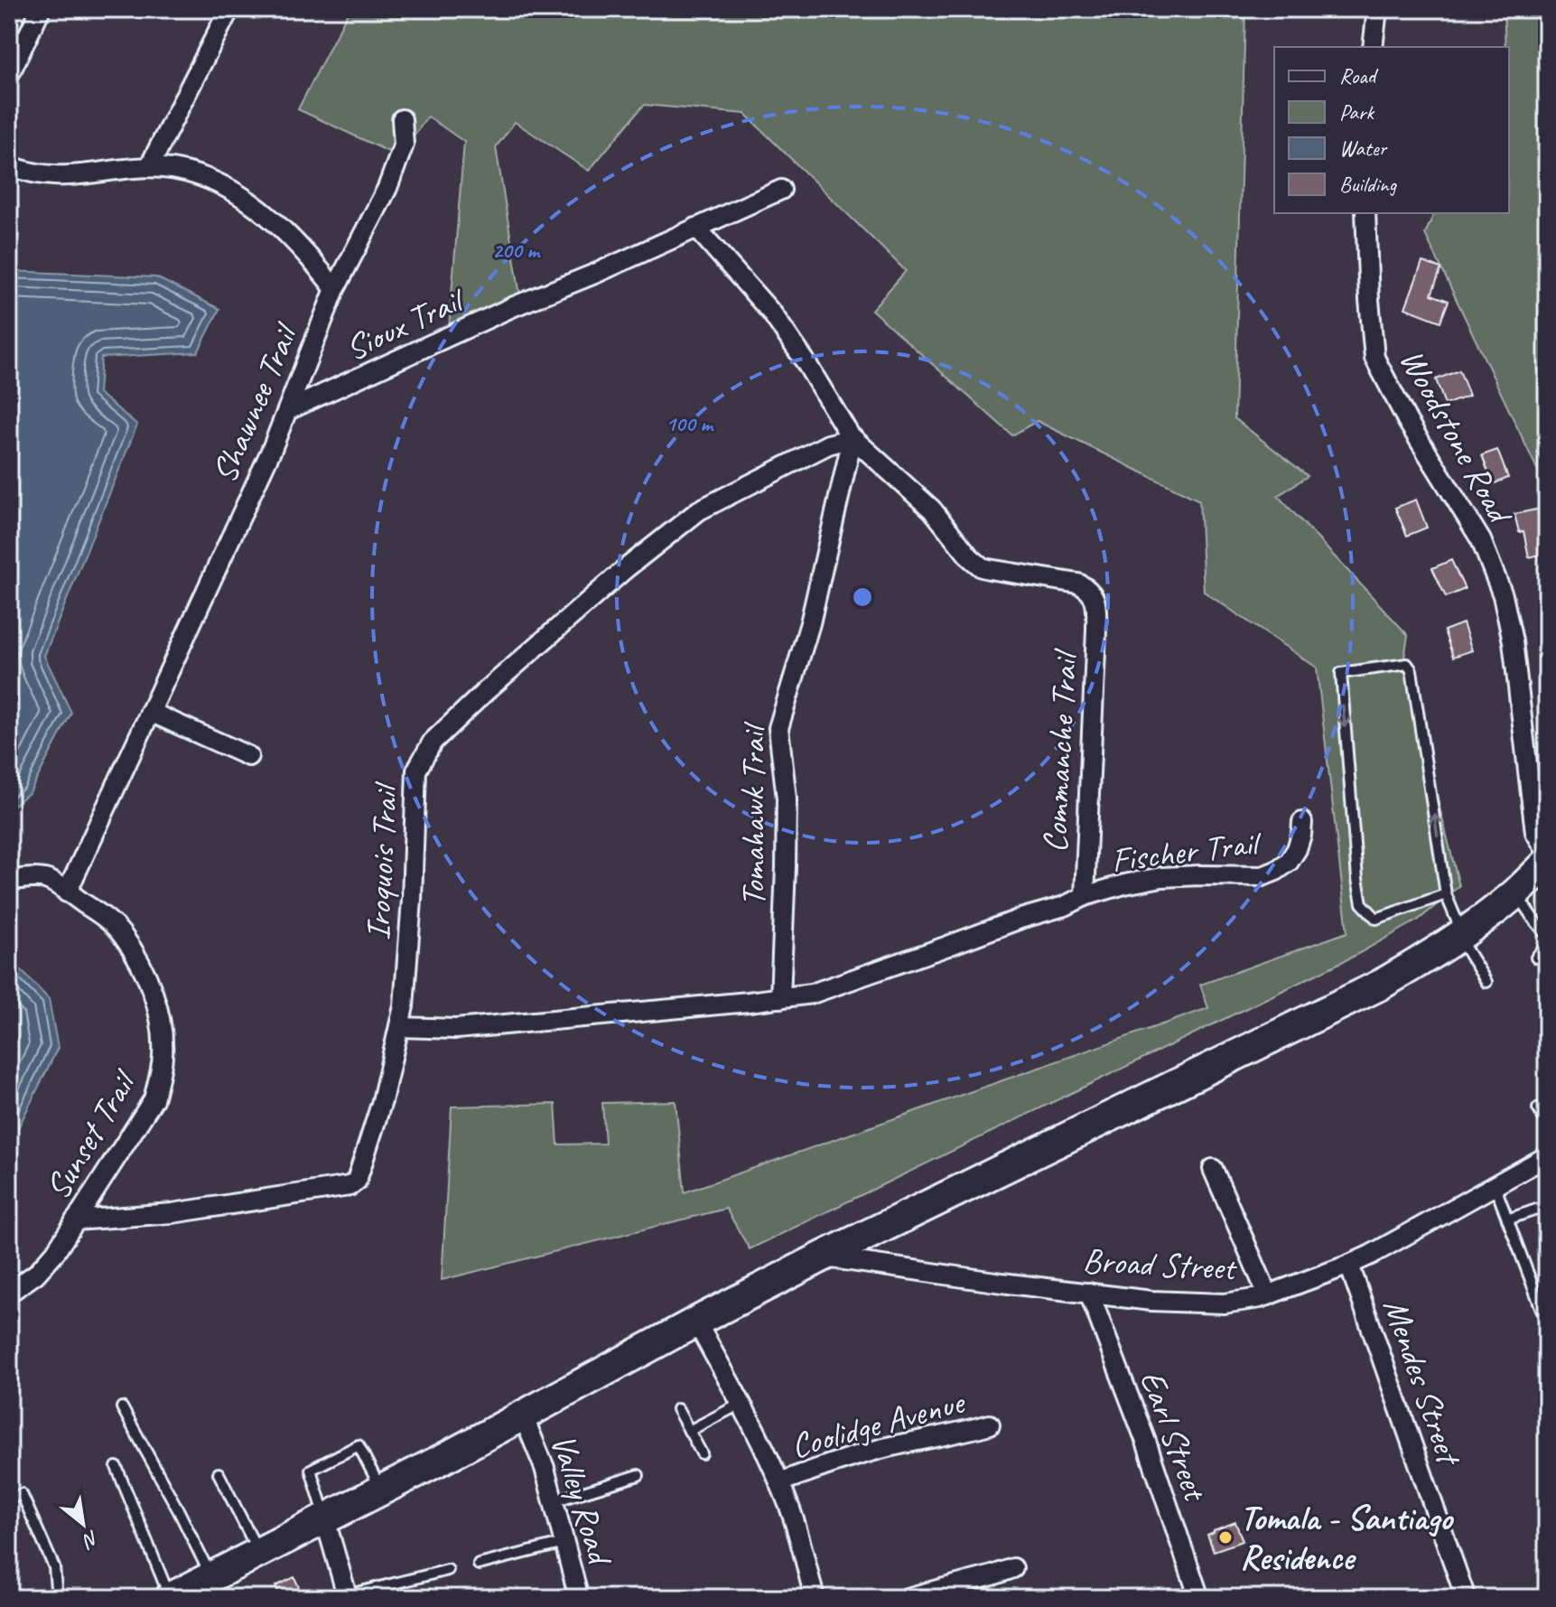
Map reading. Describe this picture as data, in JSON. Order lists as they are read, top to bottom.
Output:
{
  "streets": {
    "street": [
      "Sioux Trail",
      "Shawnee Trail",
      "Woodstone Road",
      "Commanche Trail",
      "Tomahawk Trail",
      "Fischer Trail",
      "Iroquois Trail",
      "Sunset Trail",
      "Broad Street",
      "Mendes Street",
      "Coolidge Avenue",
      "Earl Street",
      "Valley Road"
    ]
  },
  "crossings": [
    ["Sioux Trail", "Shawnee Trail"],
    ["Commanche Trail", "Tomahawk Trail"],
    ["Commanche Trail", "Fischer Trail"],
    ["Commanche Trail", "Iroquois Trail"],
    ["Tomahawk Trail", "Iroquois Trail"],
    ["Iroquois Trail", "Sunset Trail"],
    ["Broad Street", "Mendes Street"],
    ["Broad Street", "Earl Street"]
  ],
  "places": ["Tomala - Santiago Residence"],
  "legend": [
    "Road",
    "Park",
    "Water",
    "Building"
  ],
  "north": "bottom right",
  "rings": ["200 m", "100 m"]
}
